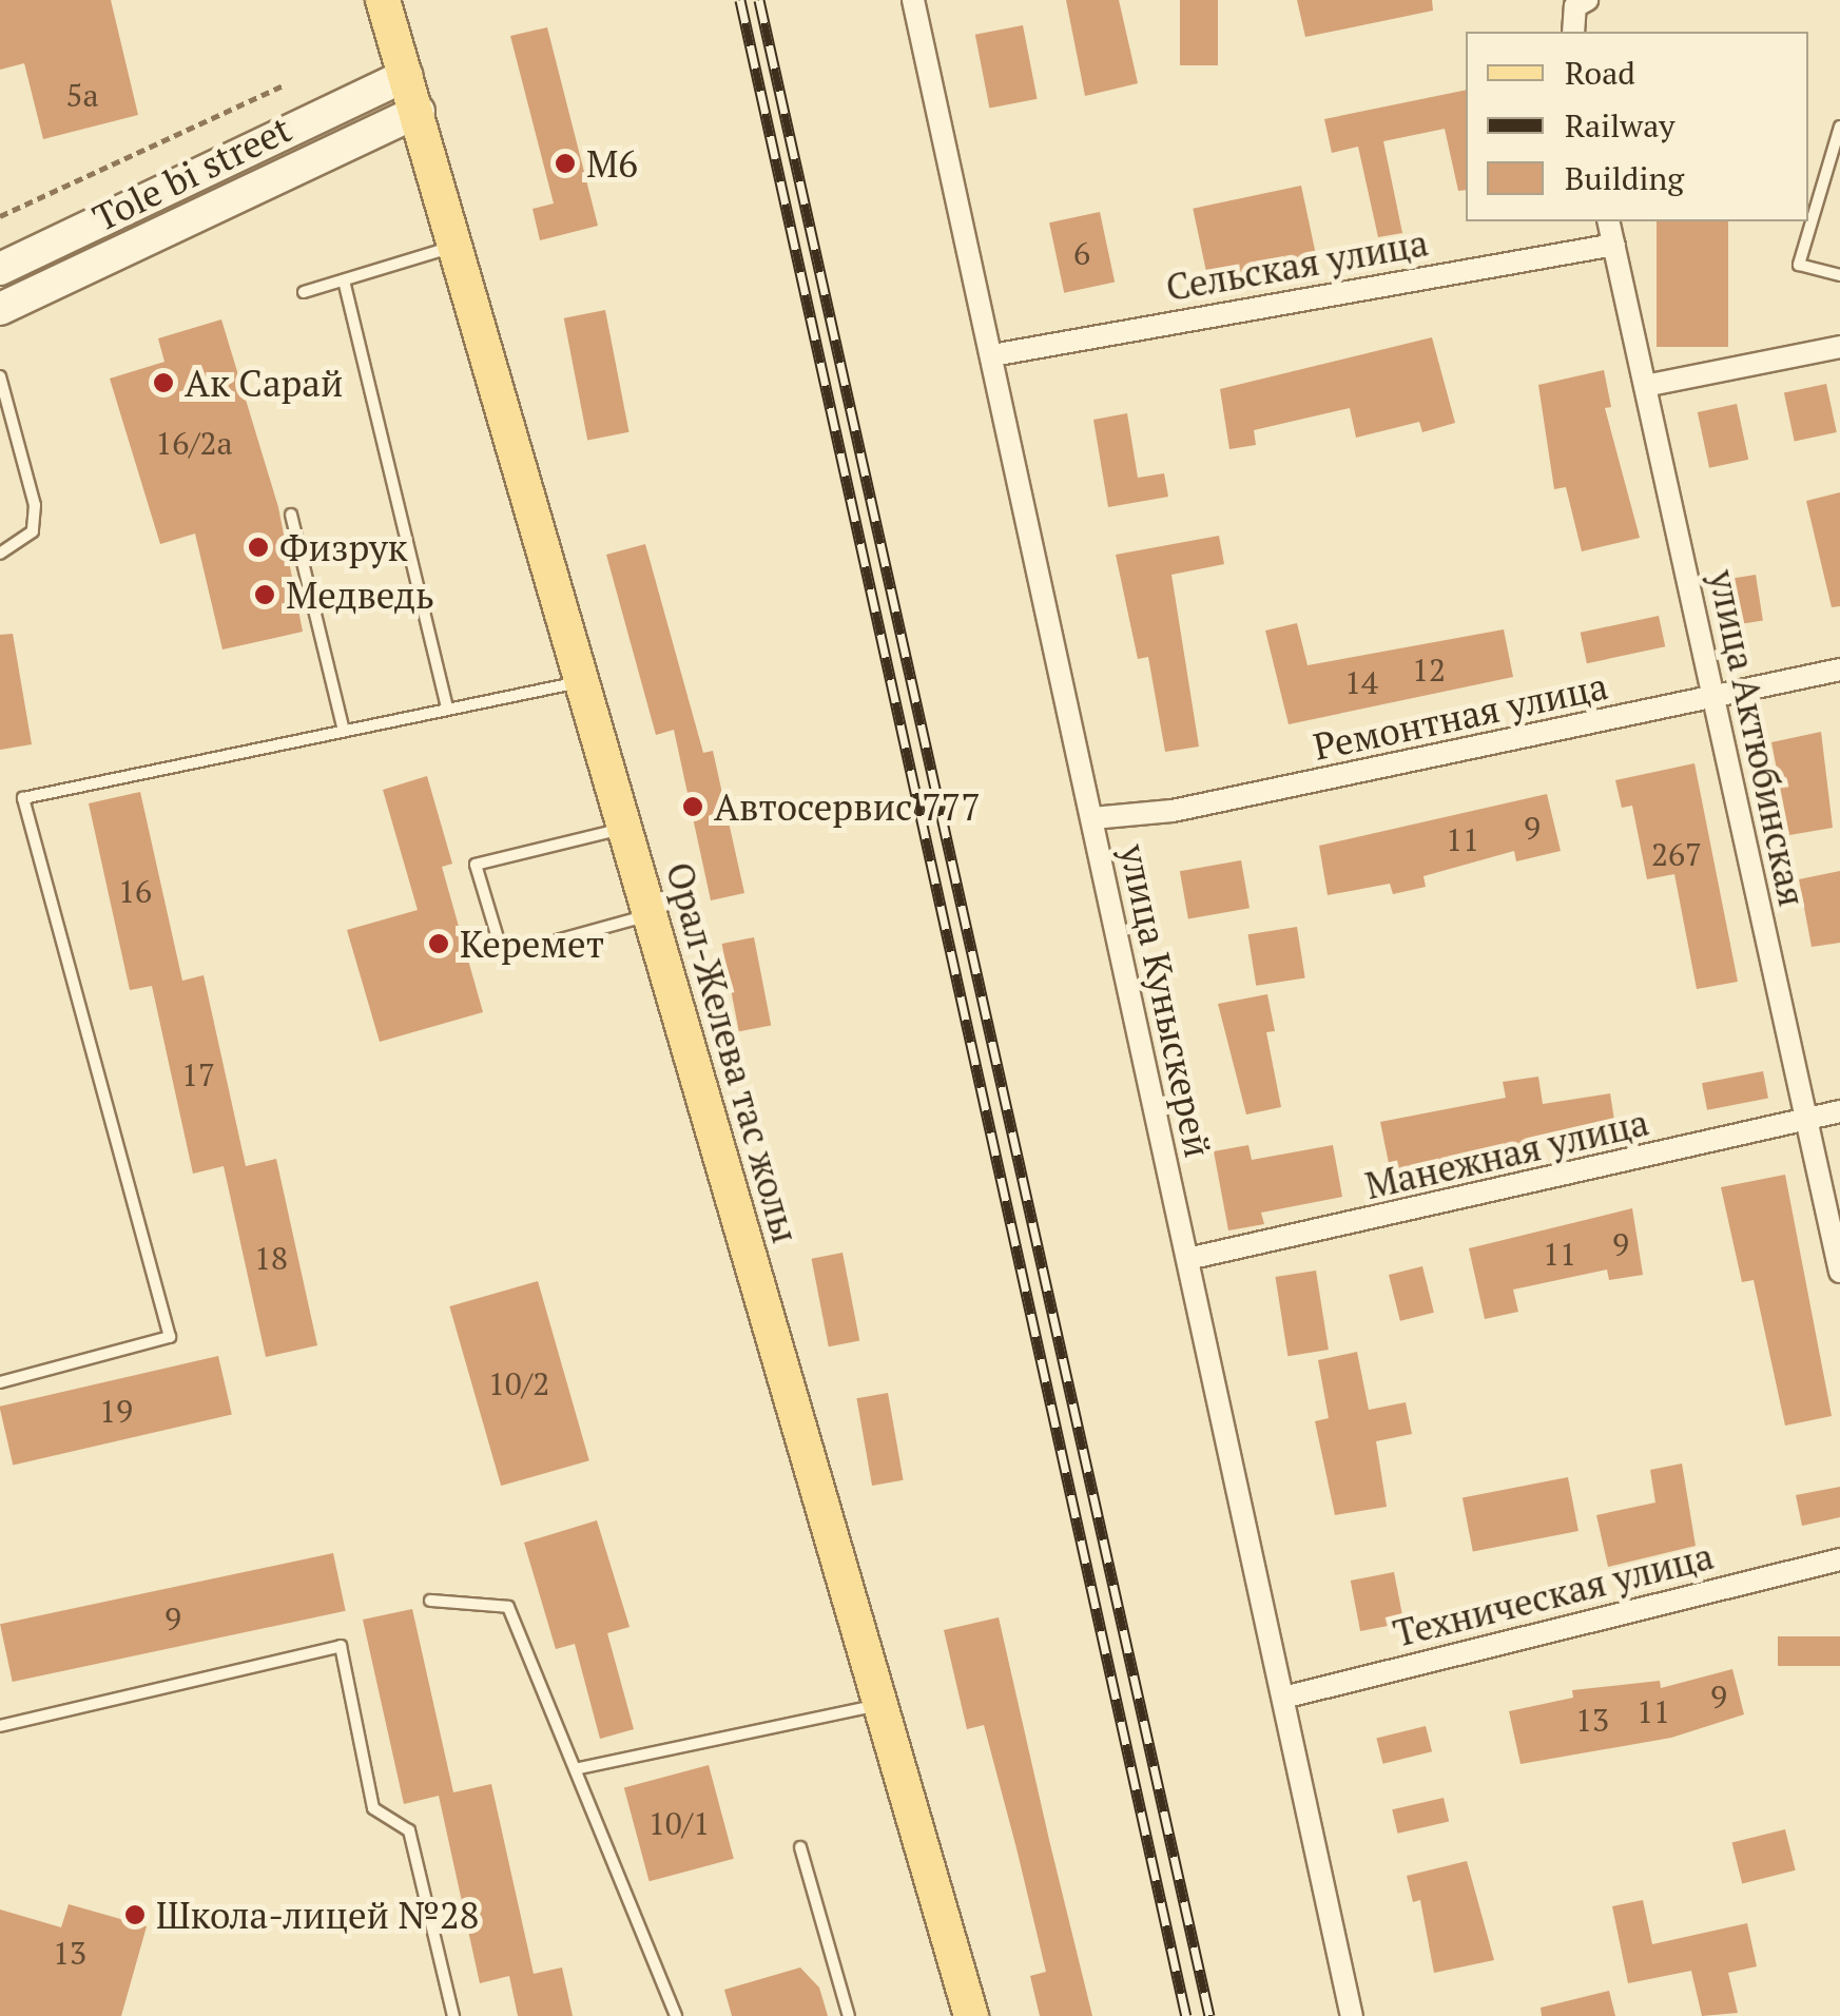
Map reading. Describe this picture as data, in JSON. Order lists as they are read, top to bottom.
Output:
{
  "streets": {
    "main road": ["Tole bi street", "Орал-Желева тас жолы"],
    "street": [
      "Сельская улица",
      "Ремонтная улица",
      "улица Актюбинская",
      "улица Куныскерей",
      "Манежная улица",
      "Техническая улица"
    ]
  },
  "crossings": [
    ["Tole bi street", "Орал-Желева тас жолы"],
    ["Сельская улица", "улица Актюбинская"],
    ["Сельская улица", "улица Куныскерей"],
    ["Ремонтная улица", "улица Актюбинская"],
    ["Ремонтная улица", "улица Куныскерей"],
    ["улица Актюбинская", "Манежная улица"],
    ["улица Куныскерей", "Манежная улица"],
    ["улица Куныскерей", "Техническая улица"]
  ],
  "places": [
    "М6",
    "Ак Сарай",
    "Физрук",
    "Медведь",
    "Автосервис 777",
    "Керемет",
    "Школа-лицей №28"
  ],
  "house_numbers": [
    "5а",
    "6",
    "16/2а",
    "12",
    "14",
    "9",
    "11",
    "267",
    "16",
    "17",
    "9",
    "11",
    "18",
    "10/2",
    "19",
    "9",
    "9",
    "11",
    "13",
    "10/1",
    "13"
  ],
  "legend": ["Road", "Railway", "Building"]
}
